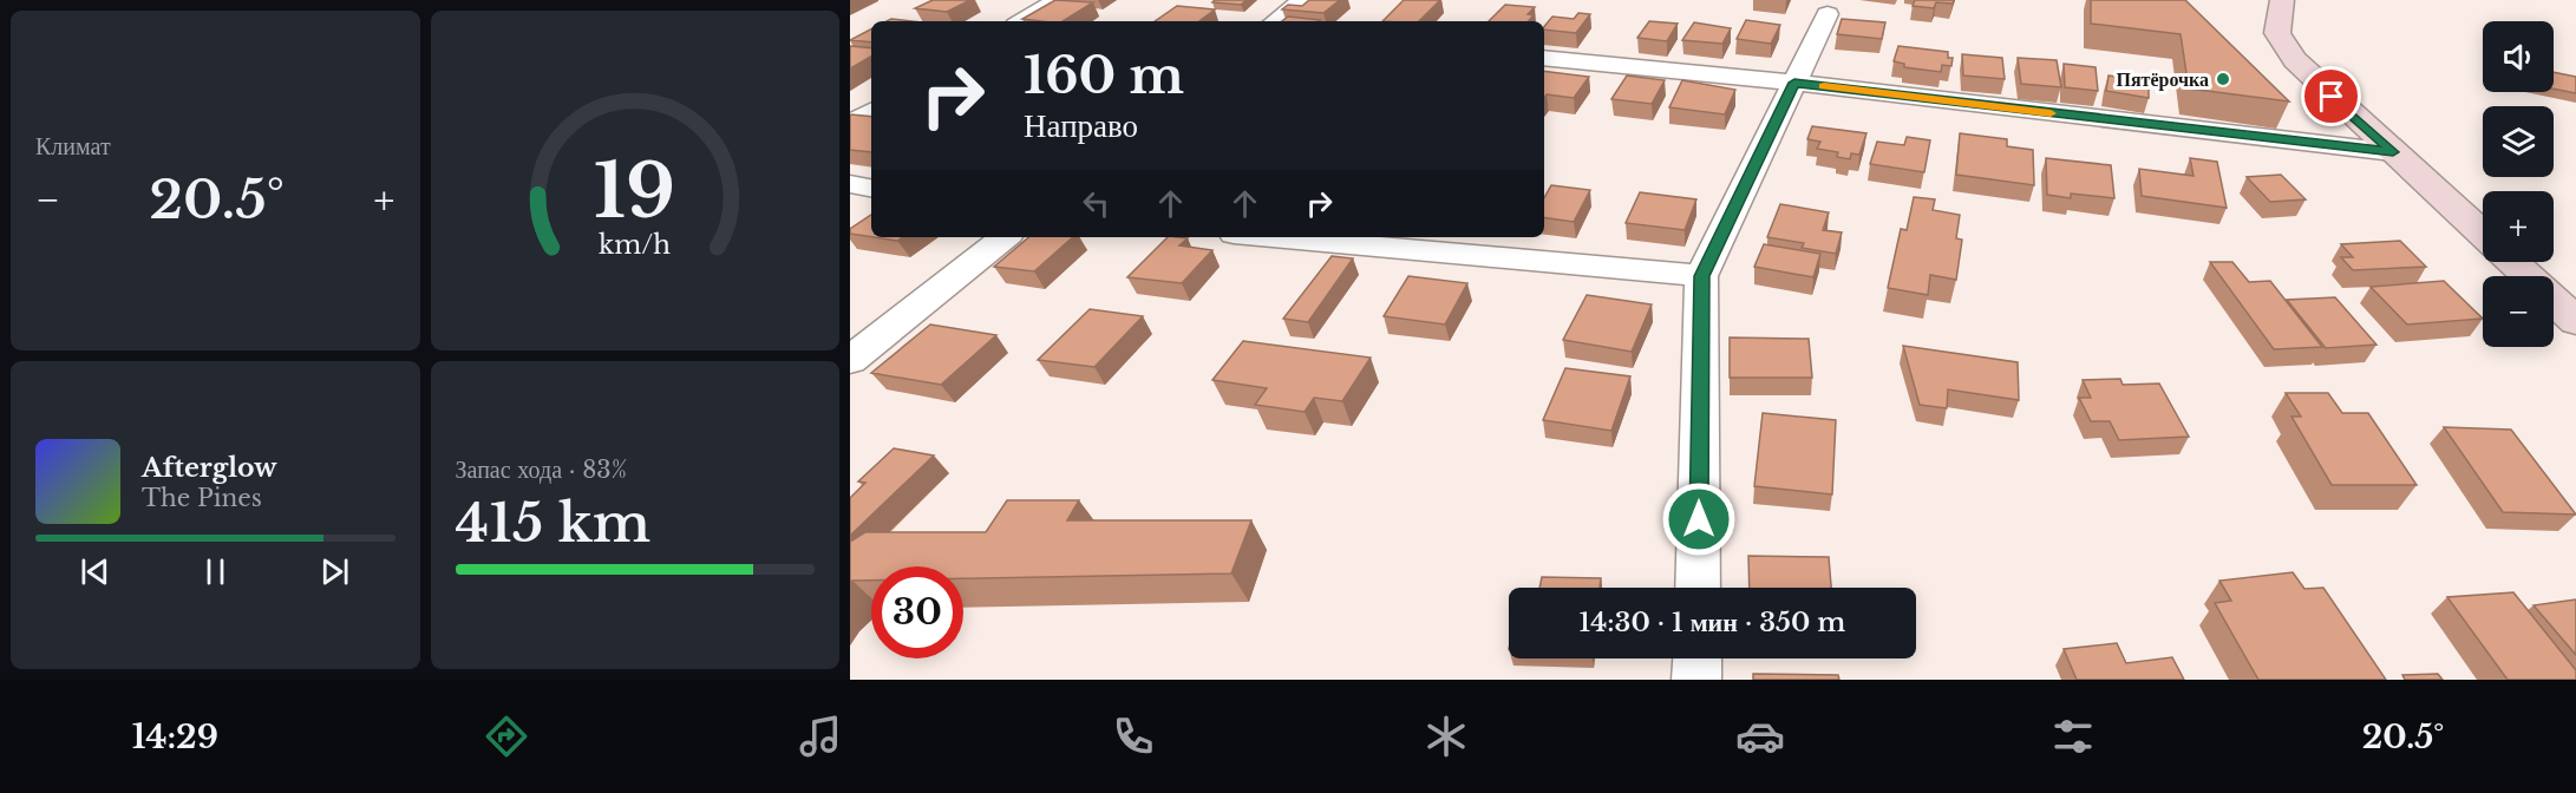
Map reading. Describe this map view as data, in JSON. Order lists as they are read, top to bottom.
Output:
{
  "places": ["Пятёрочка"],
  "page": {
    "tile": [
      "Климат",
      ["Запас хода · 83%", "415 km"]
    ],
    "map_buttons": ["+", "−"],
    "turn": ["160 m", "Направо"],
    "heat": ["−", "20.5°", "+"],
    "song": ["Afterglow", "The Pines"],
    "limit": "30",
    "trip": "14:30 · 1 мин · 350 m",
    "tabs": ["14:29", "20.5°"],
    "gauge": ["19", "km/h"]
  }
}
